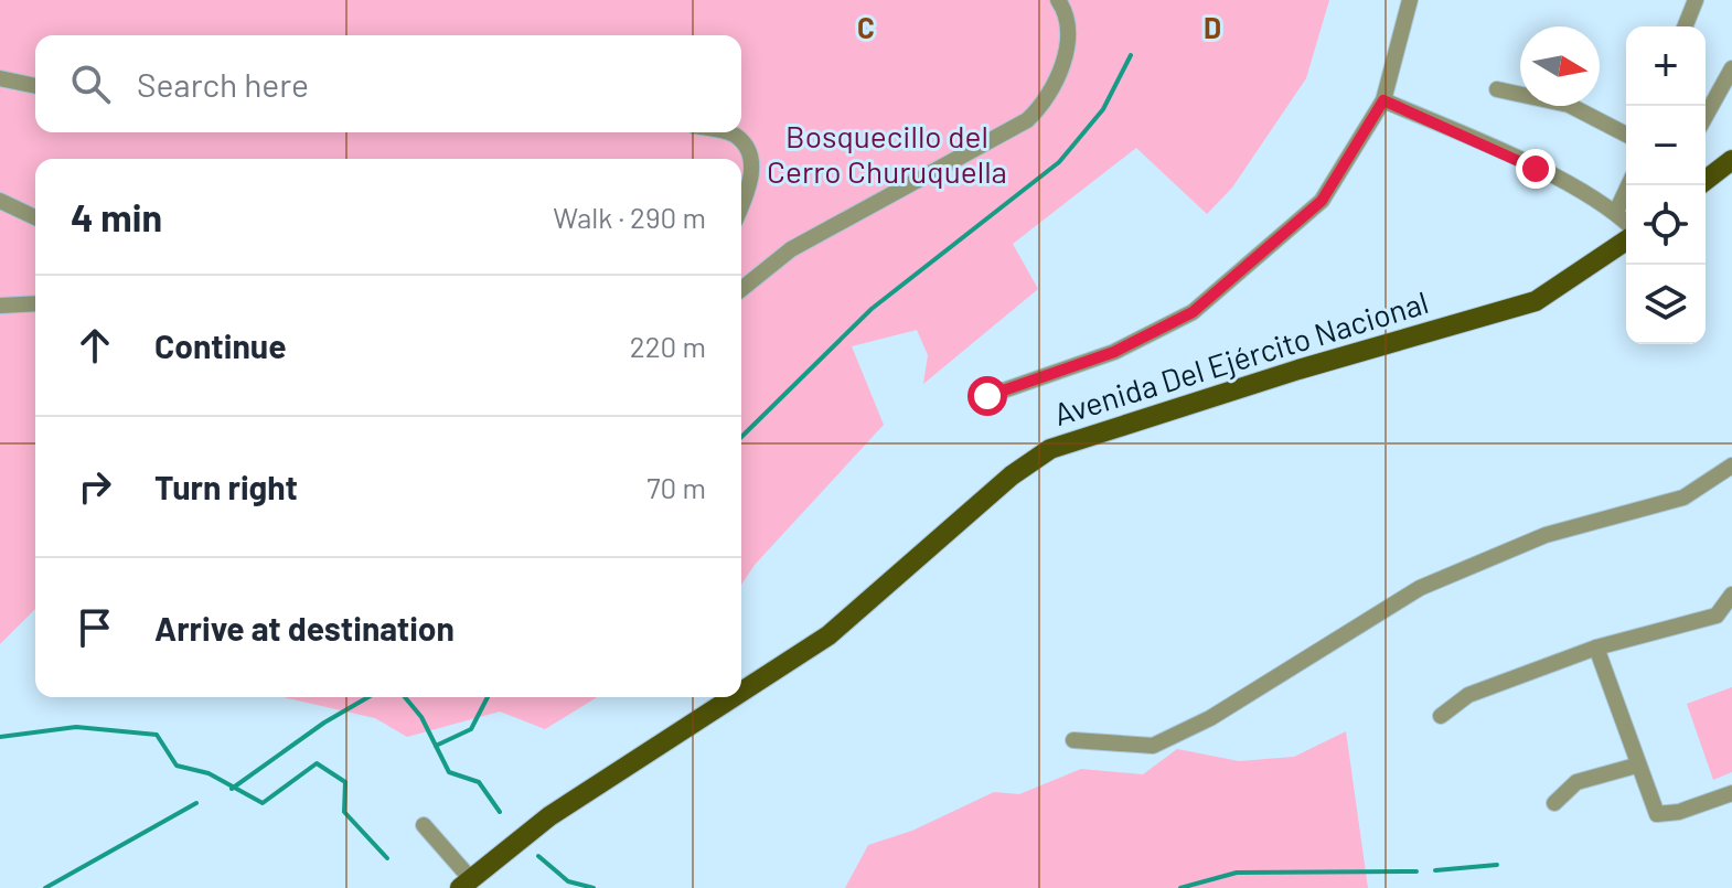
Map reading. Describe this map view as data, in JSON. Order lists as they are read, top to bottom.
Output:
{
  "streets": {
    "main road": ["Avenida Del Ejército Nacional"]
  },
  "parks": ["Bosquecillo del Cerro Churuquella"],
  "north": "right",
  "page": {
    "map_buttons": ["+", "−"],
    "search": "Search here",
    "heading": ["4 min", "Walk · 290 m"],
    "list": [
      ["Continue", "220 m"],
      ["Turn right", "70 m"],
      "Arrive at destination"
    ]
  },
  "grid": {
    "columns": ["C", "D"]
  }
}
